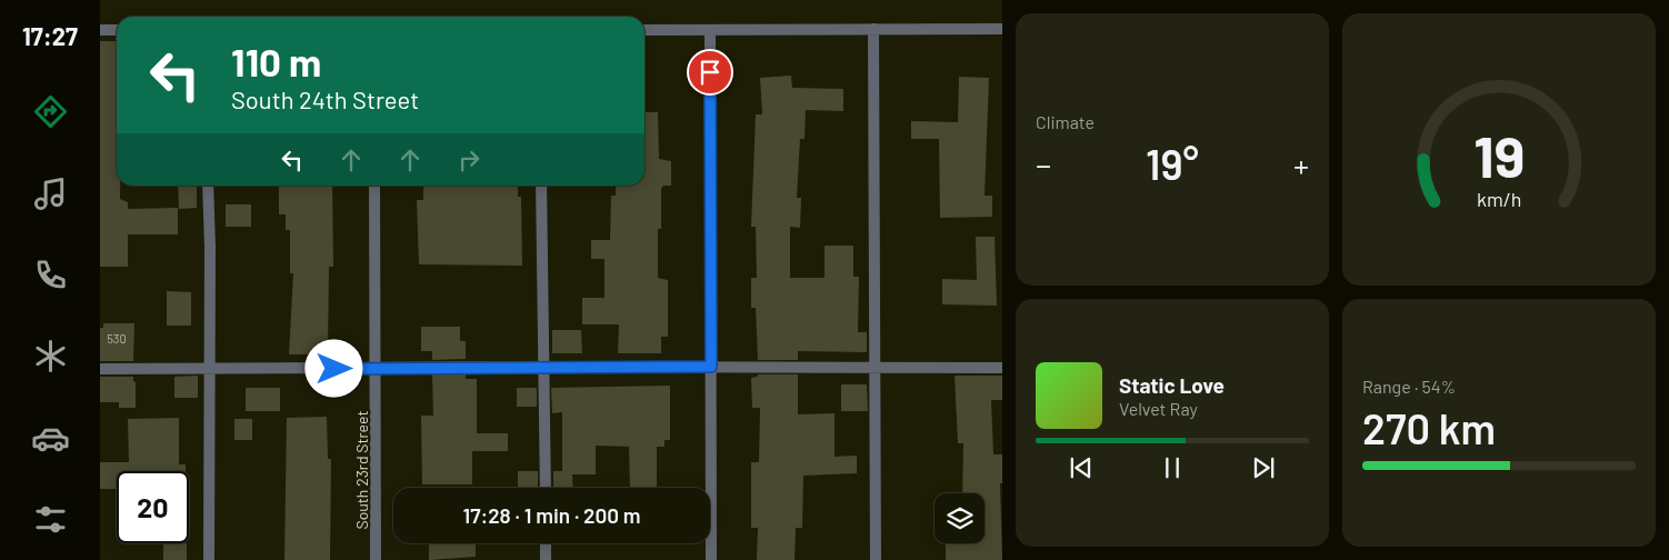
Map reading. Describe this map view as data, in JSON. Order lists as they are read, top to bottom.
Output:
{
  "streets": {
    "street": ["South 23rd Street"]
  },
  "house_numbers": ["530"],
  "page": {
    "tabs": "17:27",
    "tile": [
      "Climate",
      ["Range · 54%", "270 km"]
    ],
    "turn": ["110 m", "South 24th Street"],
    "heat": ["−", "19°", "+"],
    "song": ["Static Love", "Velvet Ray"],
    "limit": "20",
    "trip": "17:28 · 1 min · 200 m",
    "gauge": ["19", "km/h"]
  }
}
